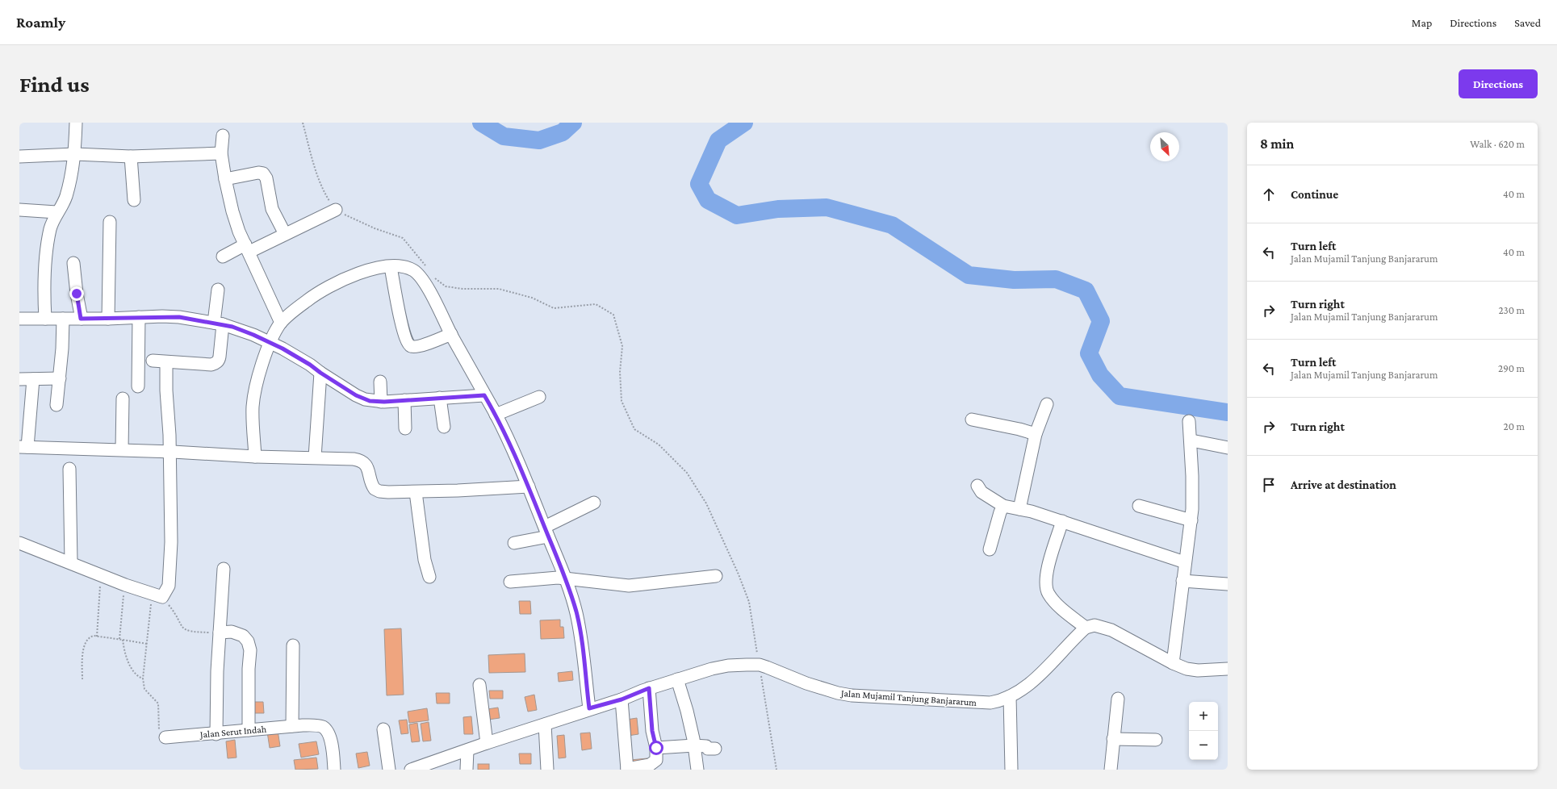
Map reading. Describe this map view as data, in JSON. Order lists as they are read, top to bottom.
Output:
{
  "streets": {
    "street": ["Jalan Mujamil Tanjung Banjararum", "Jalan Serut Indah"]
  },
  "north": "bottom right",
  "page": {
    "header": "Roamly",
    "nav": ["Map", "Directions", "Saved"],
    "buttons": "Directions",
    "title": "Find us",
    "heading": ["8 min", "Walk · 620 m"],
    "list": [
      ["Continue", "40 m"],
      ["Turn left", "Jalan Mujamil Tanjung Banjararum", "40 m"],
      ["Turn right", "Jalan Mujamil Tanjung Banjararum", "230 m"],
      ["Turn left", "Jalan Mujamil Tanjung Banjararum", "290 m"],
      ["Turn right", "20 m"],
      "Arrive at destination"
    ],
    "map_buttons": ["+", "−"]
  }
}
